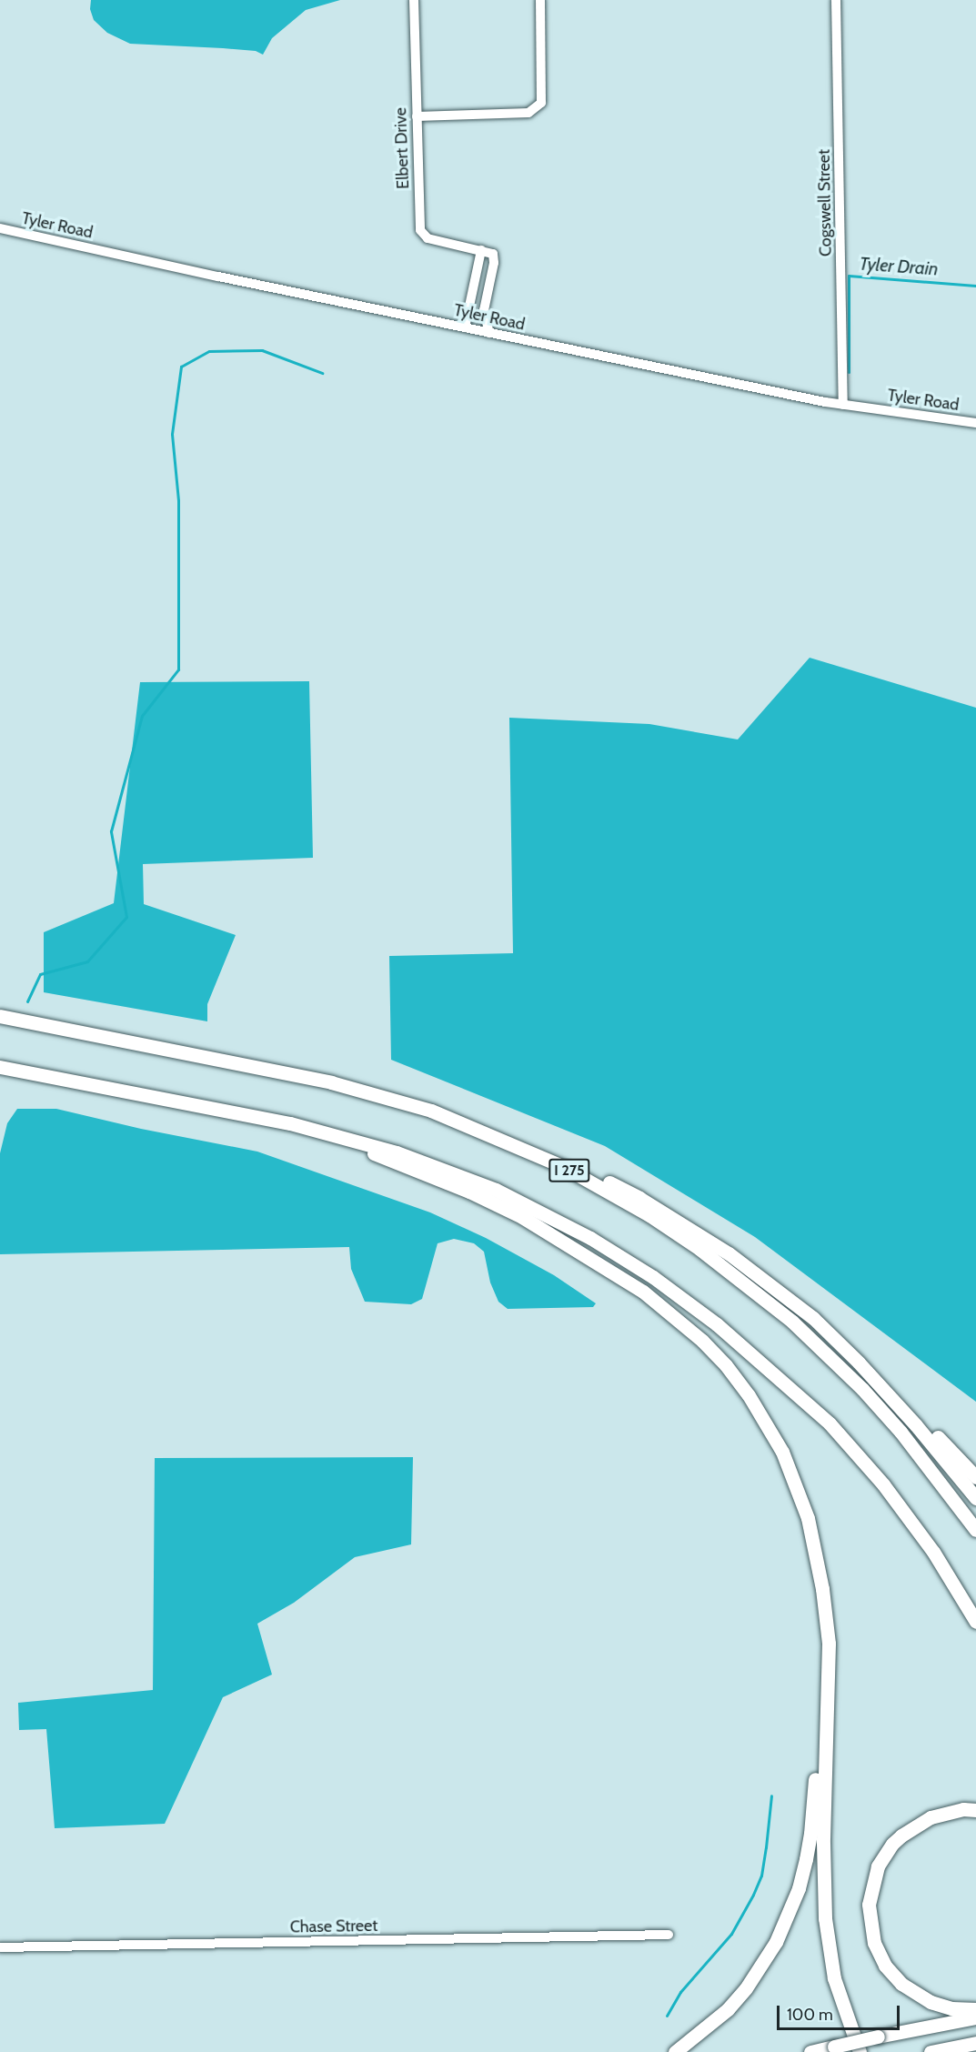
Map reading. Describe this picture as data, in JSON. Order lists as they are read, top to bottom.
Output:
{
  "streets": {
    "highway": ["I 275"],
    "street": [
      "Elbert Drive",
      "Cogswell Street",
      "Tyler Road",
      "Chase Street"
    ]
  },
  "crossings": [
    ["Cogswell Street", "Tyler Road"]
  ],
  "water": ["Tyler Drain"],
  "scale_bar": "100 m"
}
